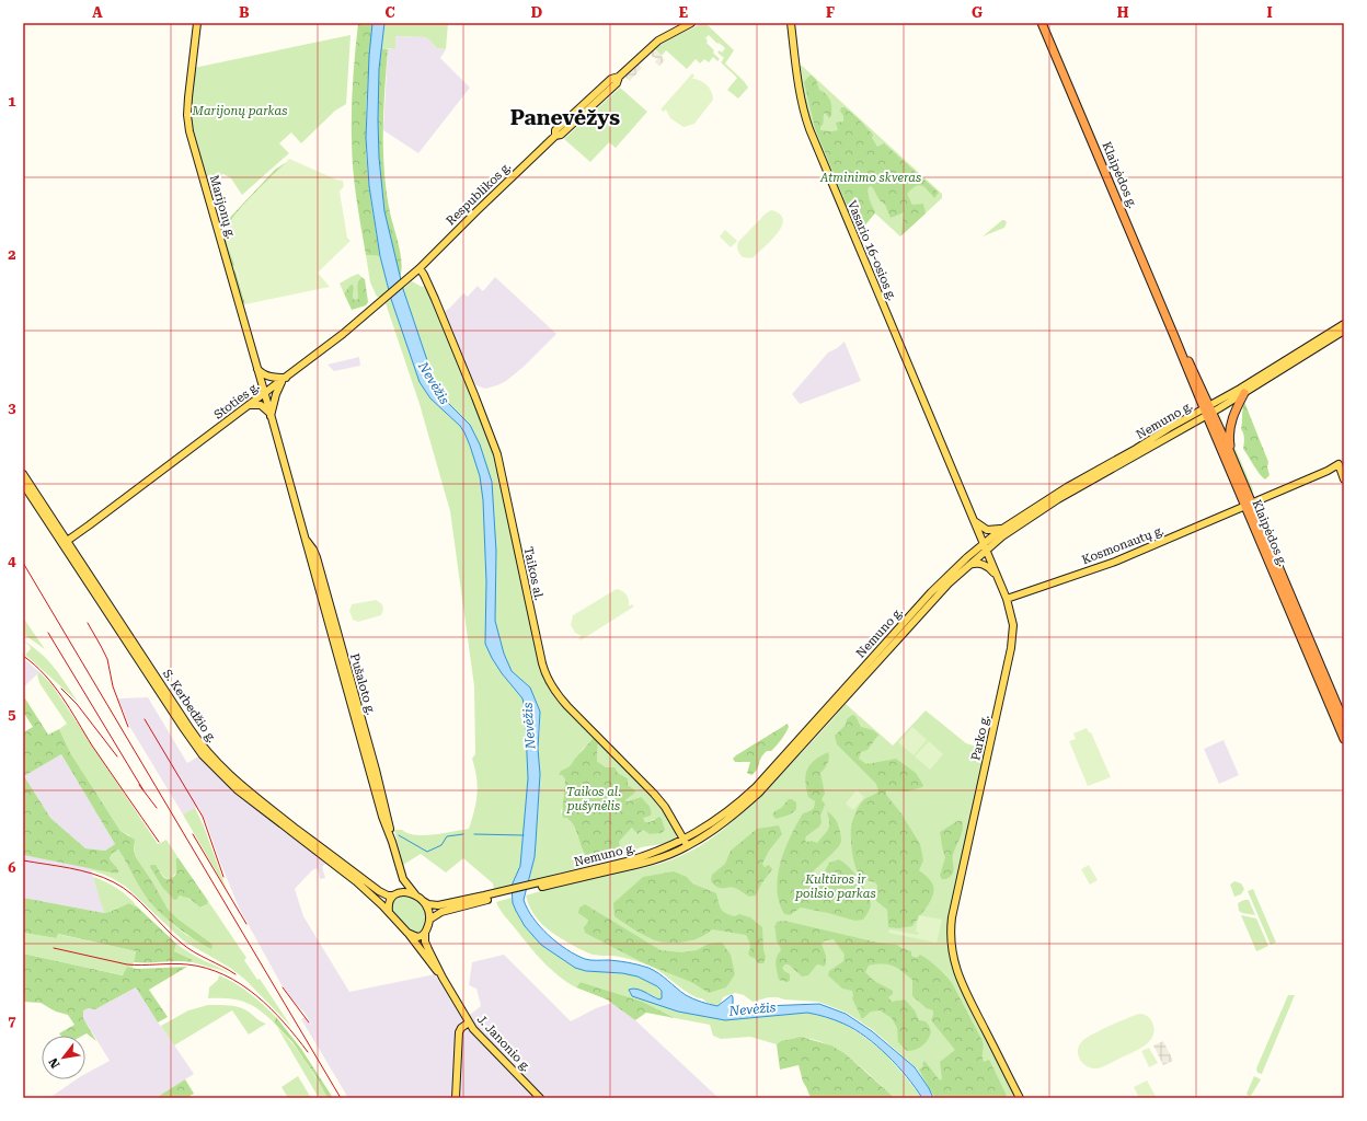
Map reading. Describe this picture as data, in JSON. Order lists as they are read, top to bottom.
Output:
{
  "streets": {
    "highway": ["Klaipėdos g."],
    "main road": [
      "Respublikos g.",
      "Marijonų g.",
      "Vasario 16-osios g.",
      "Stoties g.",
      "Nemuno g.",
      "Kosmonautų g.",
      "Taikos al.",
      "Pušaloto g.",
      "S. Kerbedžio g.",
      "Parko g.",
      "J. Janonio g."
    ]
  },
  "crossings": [
    ["Klaipėdos g.", "Nemuno g."],
    ["Klaipėdos g.", "Kosmonautų g."],
    ["Respublikos g.", "Stoties g."],
    ["Respublikos g.", "Taikos al."],
    ["Marijonų g.", "Stoties g."],
    ["Marijonų g.", "Pušaloto g."],
    ["Vasario 16-osios g.", "Parko g."],
    ["Stoties g.", "Taikos al."],
    ["Stoties g.", "Pušaloto g."],
    ["Stoties g.", "S. Kerbedžio g."],
    ["Nemuno g.", "Taikos al."],
    ["Nemuno g.", "Pušaloto g."],
    ["Nemuno g.", "S. Kerbedžio g."],
    ["Nemuno g.", "Parko g."],
    ["Nemuno g.", "J. Janonio g."],
    ["Kosmonautų g.", "Parko g."],
    ["Pušaloto g.", "S. Kerbedžio g."],
    ["Pušaloto g.", "J. Janonio g."],
    ["S. Kerbedžio g.", "J. Janonio g."]
  ],
  "districts": ["Panevėžys"],
  "water": ["Nevėžis"],
  "parks": [
    "Marijonų parkas",
    "Atminimo skveras",
    "Taikos al. pušynėlis",
    "Kultūros ir poilsio parkas"
  ],
  "north": "bottom left",
  "grid": {
    "columns": [
      "A",
      "B",
      "C",
      "D",
      "E",
      "F",
      "G",
      "H",
      "I"
    ],
    "rows": [
      "1",
      "2",
      "3",
      "4",
      "5",
      "6",
      "7"
    ]
  }
}
